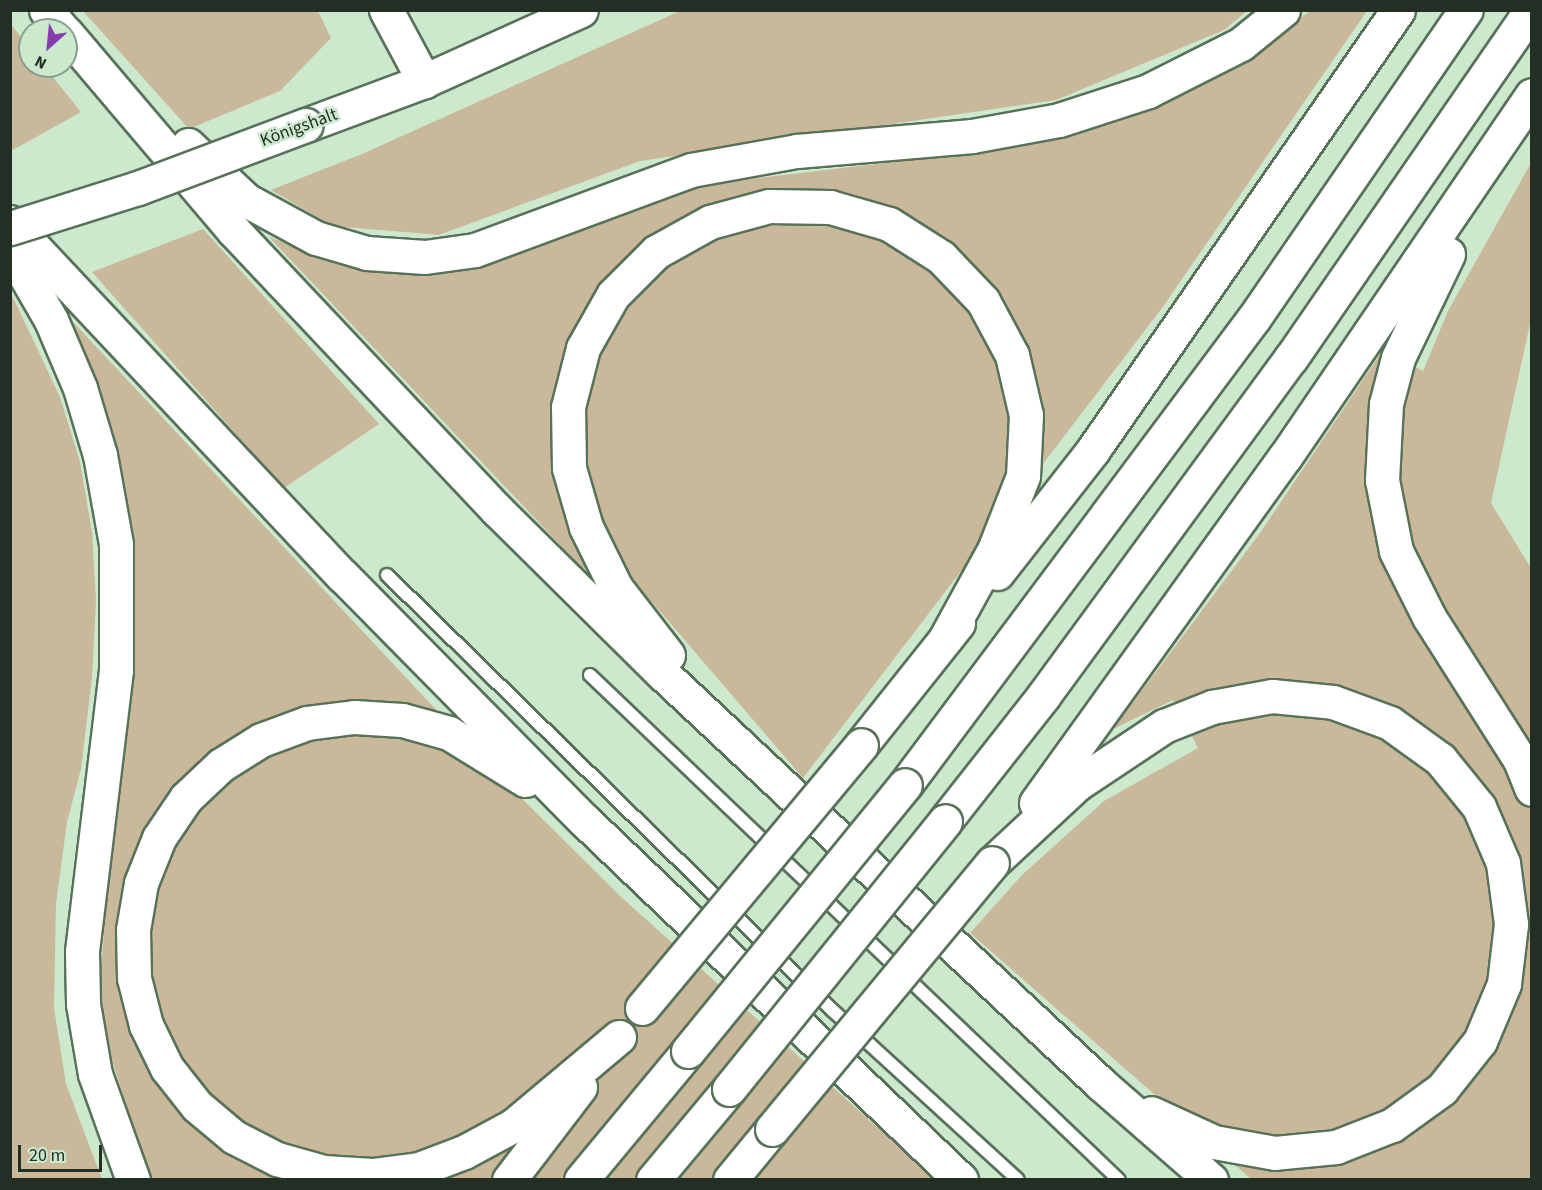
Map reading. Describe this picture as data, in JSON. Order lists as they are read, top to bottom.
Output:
{
  "streets": {
    "main road": ["Königshalt"]
  },
  "scale_bar": "20 m",
  "north": "bottom left"
}
